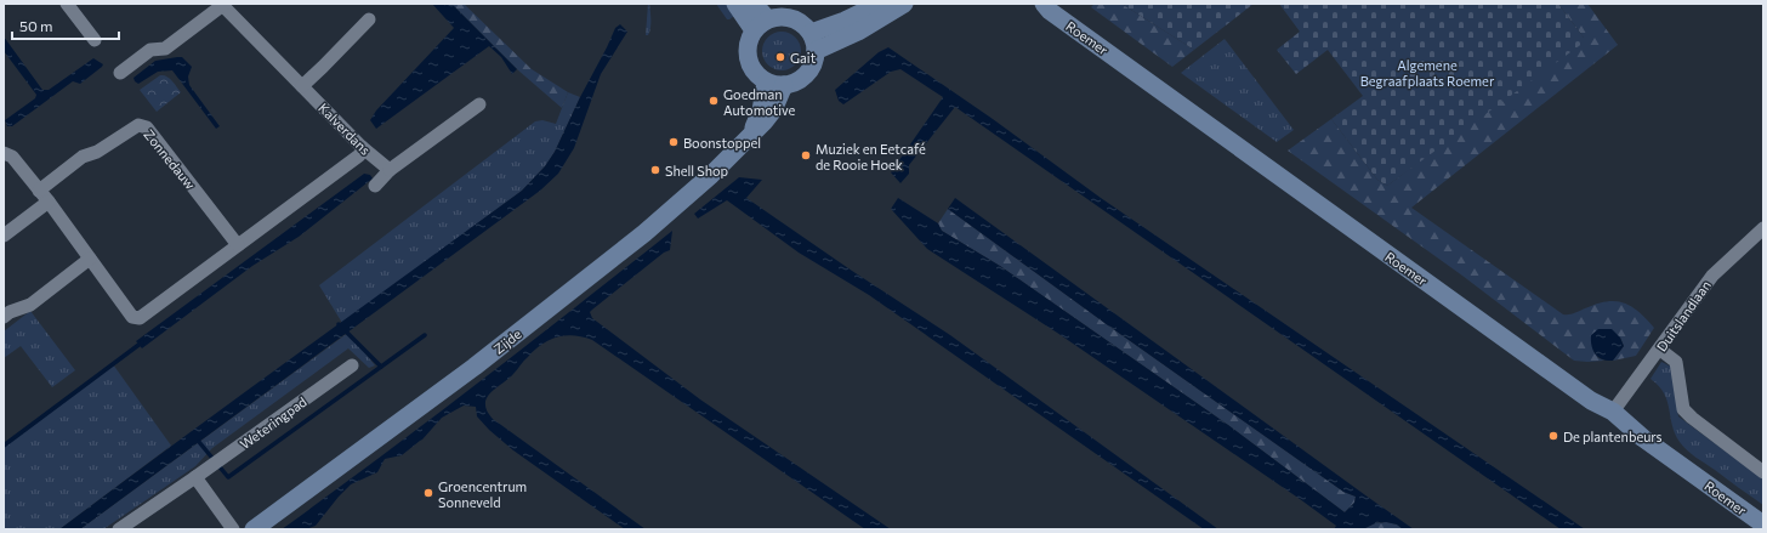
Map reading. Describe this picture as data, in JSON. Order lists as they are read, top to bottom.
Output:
{
  "streets": {
    "main road": ["Roemer", "Zijde"],
    "street": [
      "Kalverdans",
      "Zonnedauw",
      "Duitslandlaan",
      "Weteringpad"
    ]
  },
  "crossings": [
    ["Roemer", "Duitslandlaan"]
  ],
  "parks": ["Algemene Begraafplaats Roemer"],
  "places": [
    "Gait",
    "Goedman Automotive",
    "Boonstoppel",
    "Muziek en Eetcafé de Rooie Hoek",
    "Shell Shop",
    "De plantenbeurs",
    "Groencentrum Sonneveld"
  ],
  "scale_bar": "50 m"
}
